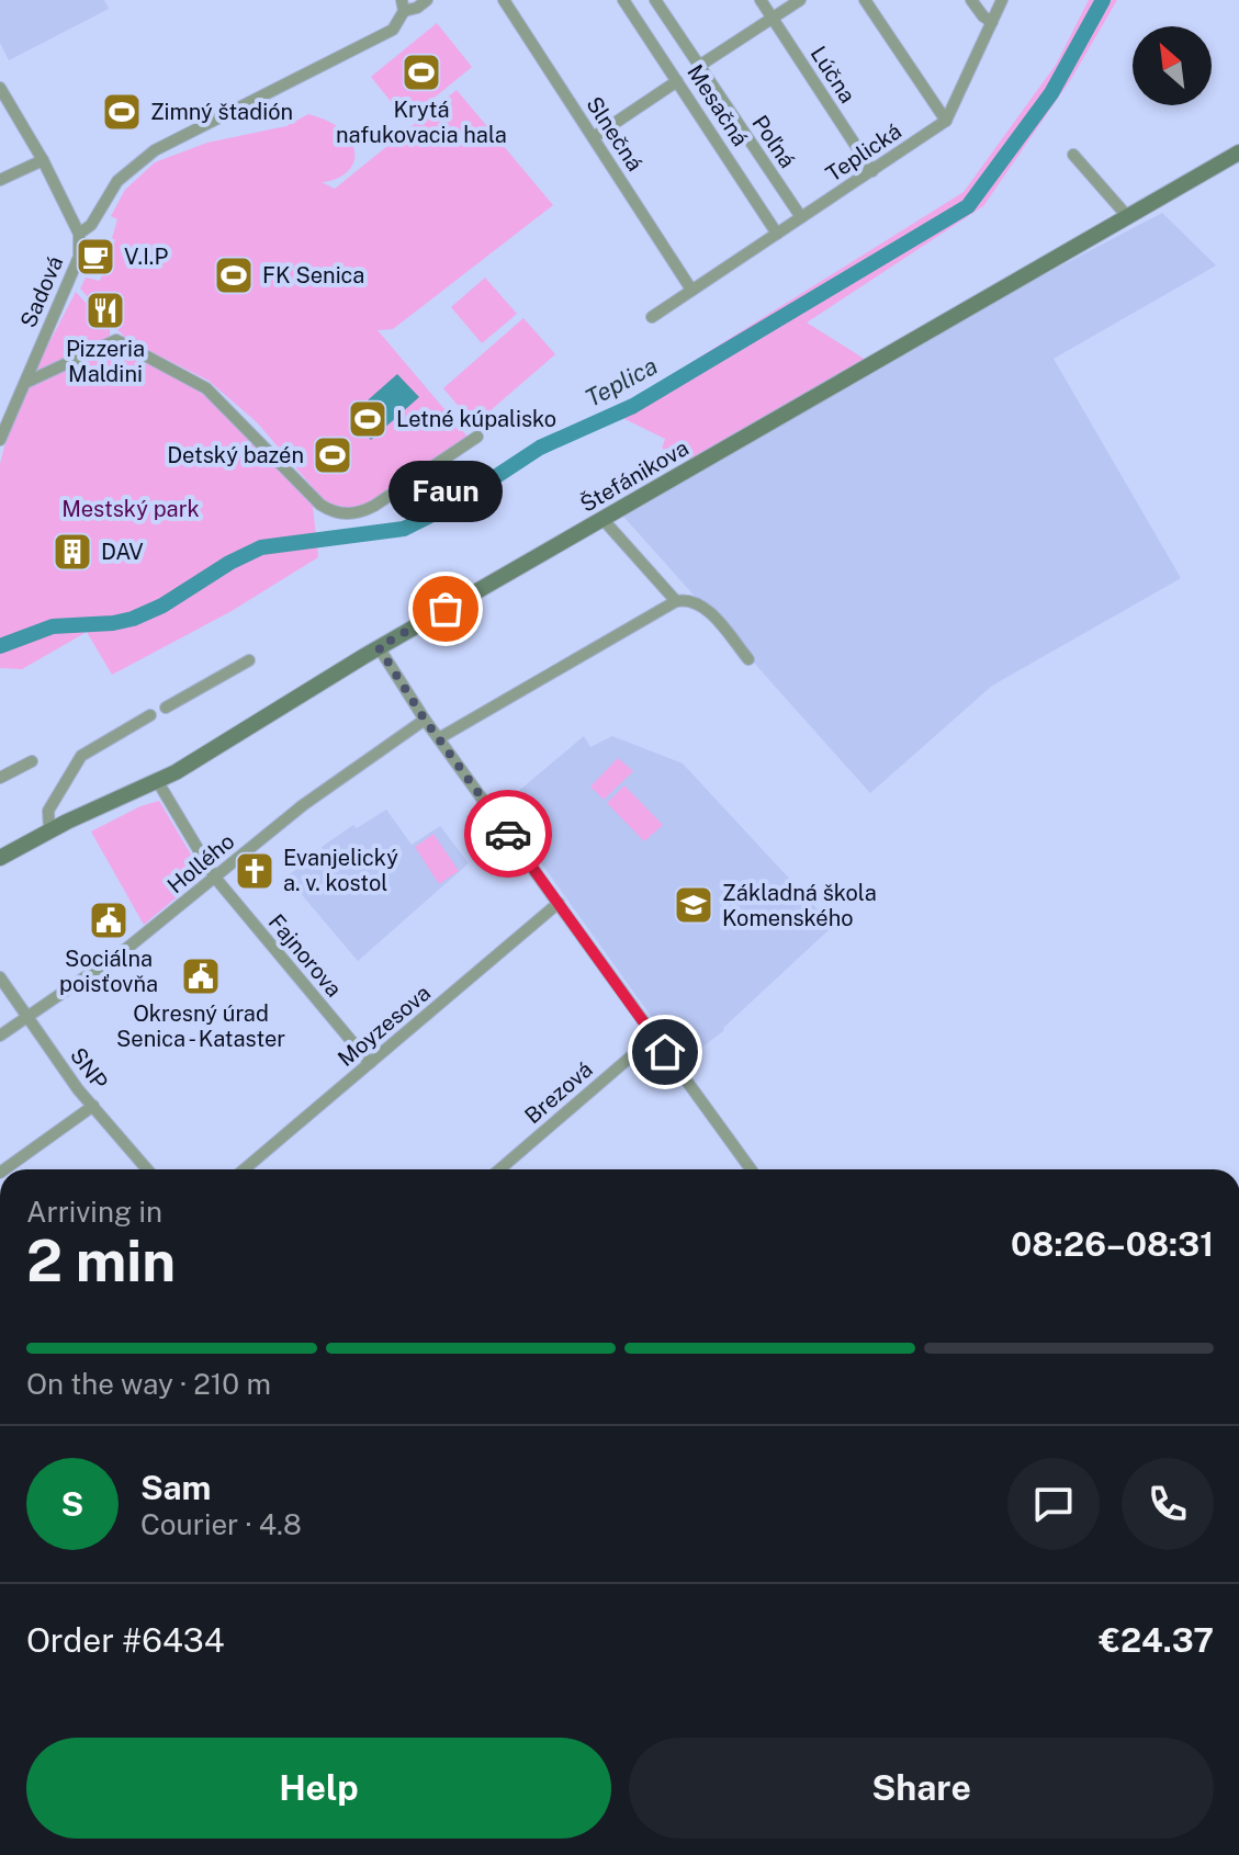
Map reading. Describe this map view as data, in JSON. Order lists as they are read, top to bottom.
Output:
{
  "streets": {
    "street": [
      "Lúčna",
      "Mesačná",
      "Slnečná",
      "Poľná",
      "Teplická",
      "Sadová",
      "Štefánikova",
      "Hollého",
      "Fajnorova",
      "Moyzesova",
      "SNP",
      "Brezová"
    ]
  },
  "crossings": [
    ["Lúčna", "Teplická"],
    ["Mesačná", "Teplická"],
    ["Slnečná", "Teplická"],
    ["Poľná", "Teplická"],
    ["Štefánikova", "Fajnorova"],
    ["Hollého", "Fajnorova"],
    ["Hollého", "SNP"],
    ["Fajnorova", "Moyzesova"]
  ],
  "water": ["Teplica"],
  "parks": ["Mestský park"],
  "places": {
    "sports": [
      "Krytá nafukovacia hala",
      "Zimný štadión",
      "FK Senica",
      "Letné kúpalisko",
      "Detský bazén"
    ],
    "cafe": ["V.I.P"],
    "restaurant": ["Pizzeria Maldini"],
    "building": ["DAV"],
    "other": ["Faun"],
    "church": ["Evanjelický a. v. kostol"],
    "school or university": ["Základná škola Komenského"],
    "public building": ["Sociálna poisťovňa", "Okresný úrad Senica - Kataster"]
  },
  "north": "top left",
  "page": {
    "bubble": "Faun",
    "heading": ["2 min", "Arriving in", "08:26–08:31"],
    "panel": [
      "Sam",
      "Courier · 4.8",
      "Order #6434",
      "€24.37"
    ],
    "bar": "On the way · 210 m",
    "round": "S",
    "buttons": ["Help", "Share"]
  }
}
